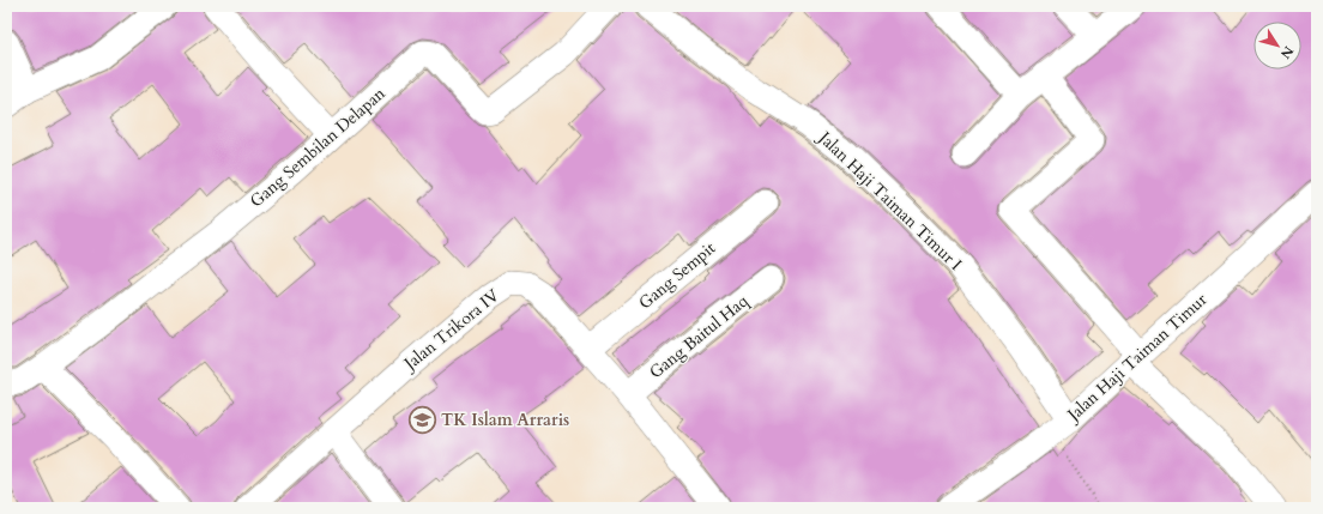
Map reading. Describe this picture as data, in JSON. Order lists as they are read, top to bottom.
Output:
{
  "streets": {
    "street": [
      "Gang Sembilan Delapan",
      "Jalan Haji Taiman Timur I",
      "Gang Sempit",
      "Jalan Trikora IV",
      "Gang Baitul Haq",
      "Jalan Haji Taiman Timur"
    ]
  },
  "crossings": [
    ["Jalan Haji Taiman Timur I", "Jalan Haji Taiman Timur"],
    ["Gang Sempit", "Jalan Trikora IV"],
    ["Jalan Trikora IV", "Gang Baitul Haq"]
  ],
  "places": {
    "school or university": ["TK Islam Arraris"]
  },
  "north": "bottom right"
}
